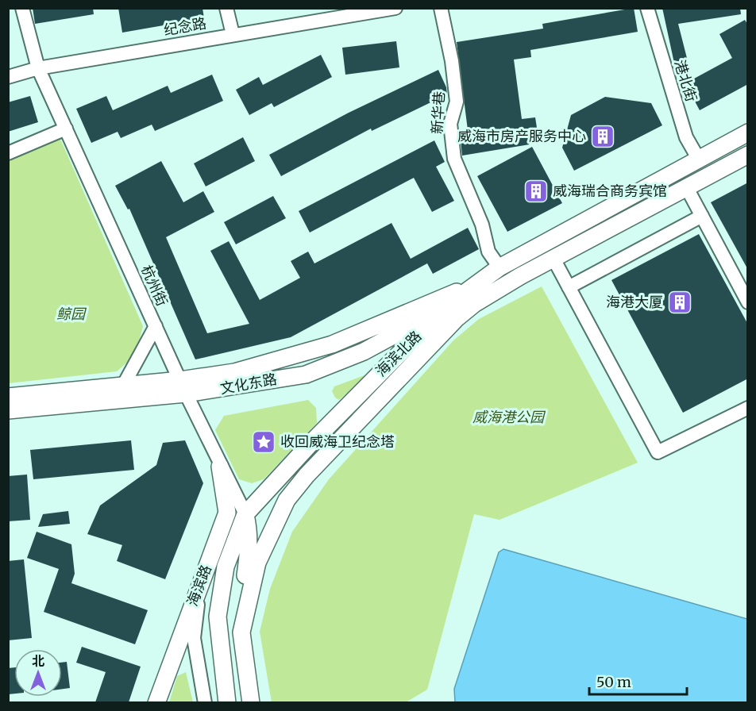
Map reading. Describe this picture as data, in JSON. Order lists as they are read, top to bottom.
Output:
{
  "streets": {
    "main road": ["海滨北路", "文化东路", "海滨路"],
    "street": [
      "纪念路",
      "港北街",
      "新华巷",
      "杭州街"
    ]
  },
  "crossings": [
    ["纪念路", "杭州街"],
    ["港北街", "海滨北路"],
    ["新华巷", "海滨北路"],
    ["杭州街", "海滨北路"],
    ["杭州街", "文化东路"],
    ["杭州街", "海滨路"],
    ["海滨北路", "文化东路"]
  ],
  "parks": ["鲸园", "威海港公园"],
  "places": {
    "building": ["威海市房产服务中心", "威海瑞合商务宾馆", "海港大厦"],
    "place": ["收回威海卫纪念塔"]
  },
  "scale_bar": "50 m",
  "north": "top"
}
